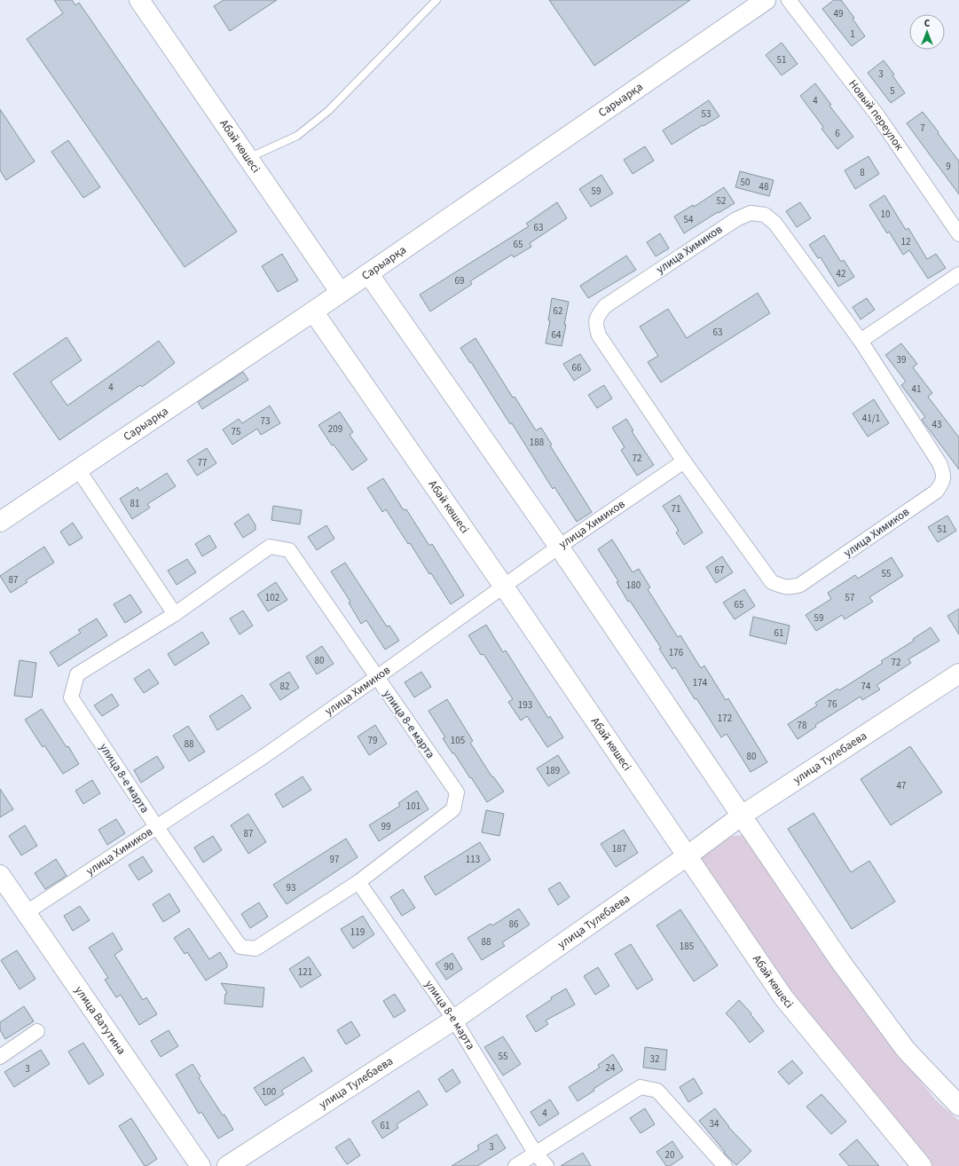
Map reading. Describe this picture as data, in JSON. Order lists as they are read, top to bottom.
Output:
{
  "streets": {
    "street": [
      "Сарыарқа",
      "Новый переулок",
      "Абай көшесі",
      "улица Химиков",
      "улица 8-е марта",
      "улица Тулебаева",
      "улица Ватутина"
    ]
  },
  "crossings": [
    ["Сарыарқа", "Абай көшесі"],
    ["Абай көшесі", "улица Химиков"],
    ["Абай көшесі", "улица Тулебаева"],
    ["улица Химиков", "улица 8-е марта"],
    ["улица Химиков", "улица Ватутина"],
    ["улица 8-е марта", "улица Тулебаева"]
  ],
  "house_numbers": [
    "49",
    "1",
    "51",
    "3",
    "5",
    "4",
    "53",
    "7",
    "6",
    "9",
    "8",
    "50",
    "48",
    "59",
    "52",
    "10",
    "54",
    "63",
    "12",
    "65",
    "42",
    "69",
    "62",
    "63",
    "64",
    "39",
    "66",
    "4",
    "41",
    "41/1",
    "73",
    "43",
    "209",
    "75",
    "188",
    "72",
    "77",
    "81",
    "71",
    "51",
    "67",
    "55",
    "87",
    "180",
    "102",
    "57",
    "65",
    "59",
    "61",
    "176",
    "80",
    "72",
    "174",
    "82",
    "74",
    "76",
    "193",
    "172",
    "78",
    "79",
    "105",
    "88",
    "80",
    "189",
    "47",
    "101",
    "99",
    "87",
    "187",
    "97",
    "113",
    "93",
    "86",
    "119",
    "88",
    "185",
    "90",
    "121",
    "55",
    "32",
    "24",
    "3",
    "100",
    "4",
    "34",
    "61",
    "3",
    "20"
  ],
  "north": "top"
}
